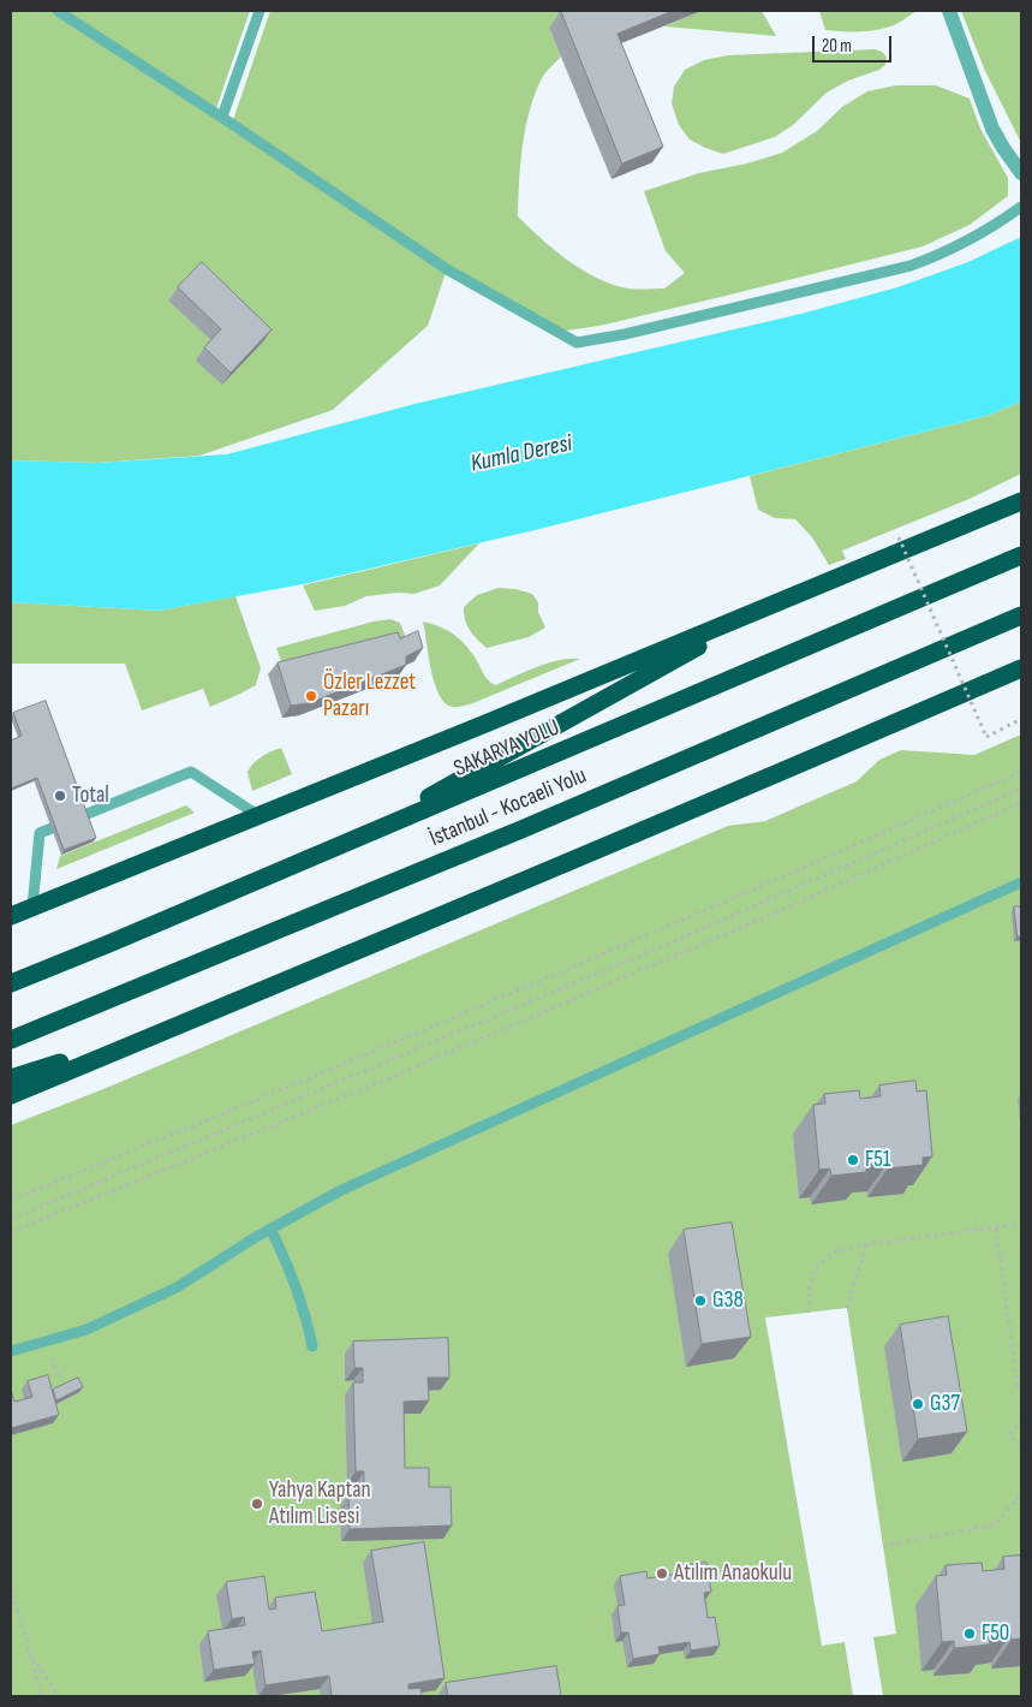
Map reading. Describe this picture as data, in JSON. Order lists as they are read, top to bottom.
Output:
{
  "streets": {
    "highway": ["SAKARYA YOLU", "İstanbul - Kocaeli Yolu"]
  },
  "water": ["Kumla Deresi"],
  "places": [
    "Özler Lezzet Pazarı",
    "Total",
    "F51",
    "G38",
    "G37",
    "Yahya Kaptan Atılım Lisesi",
    "Atılım Anaokulu",
    "F50"
  ],
  "scale_bar": "20 m"
}
